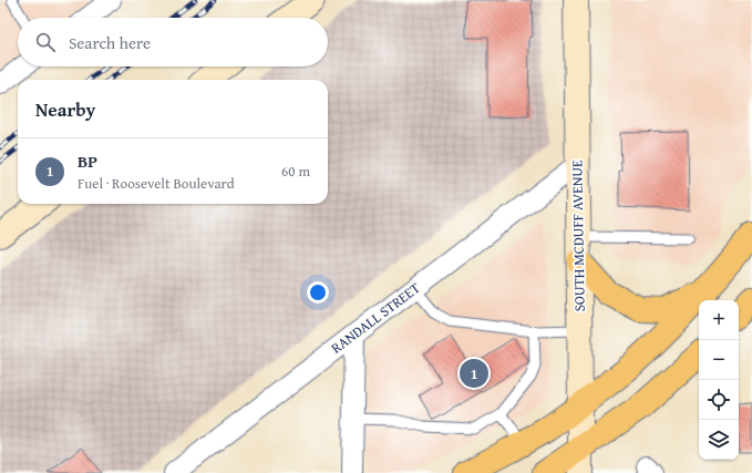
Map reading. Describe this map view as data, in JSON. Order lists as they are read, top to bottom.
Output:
{
  "streets": {
    "main road": ["SOUTH MCDUFF AVENUE"],
    "street": ["RANDALL STREET"]
  },
  "crossings": [
    ["SOUTH MCDUFF AVENUE", "RANDALL STREET"]
  ],
  "page": {
    "search": "Search here",
    "heading": "Nearby",
    "list": [
      {
        "mark": "1",
        "name": "BP",
        "note": "Fuel · Roosevelt Boulevard",
        "value": "60 m"
      }
    ],
    "map_buttons": ["+", "−"],
    "pins": "1"
  }
}
